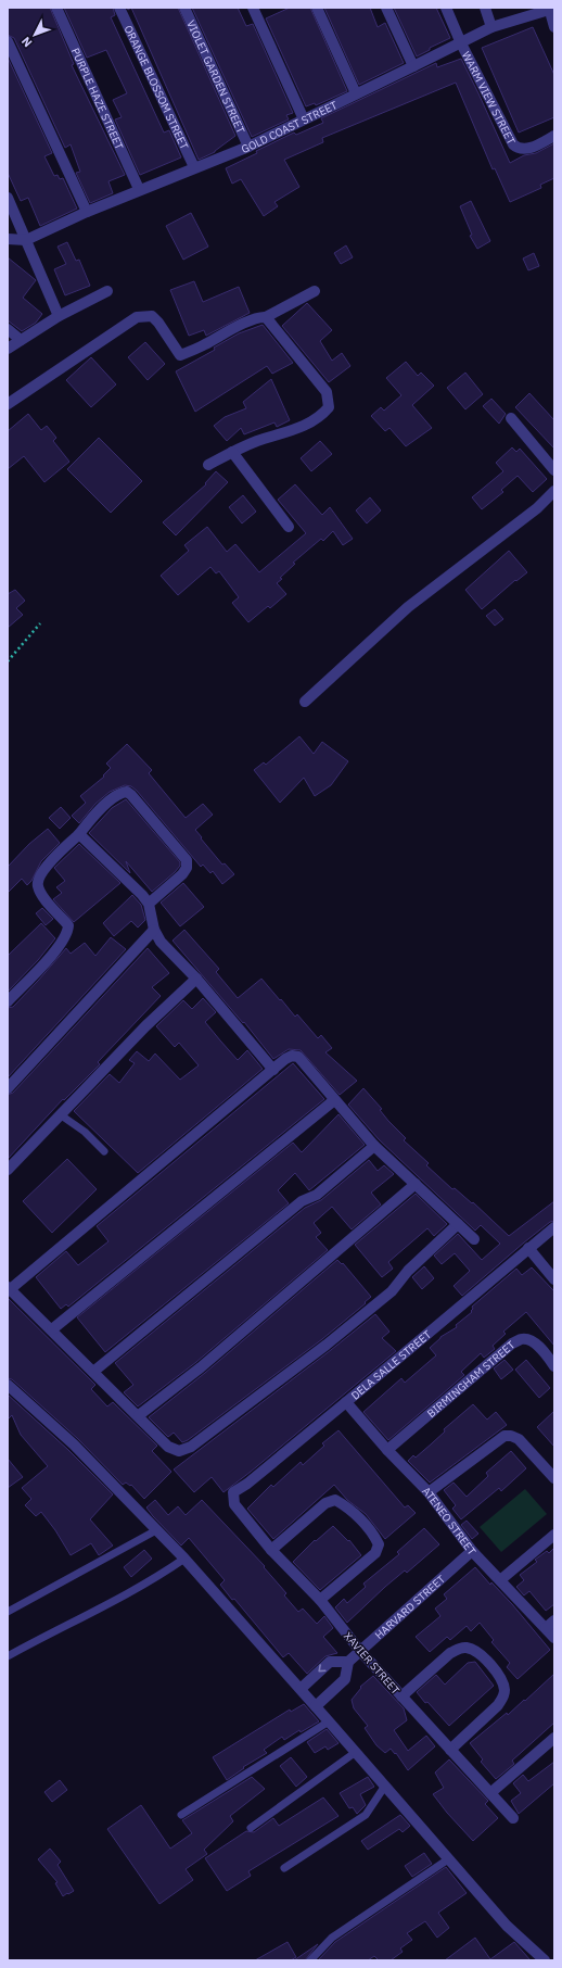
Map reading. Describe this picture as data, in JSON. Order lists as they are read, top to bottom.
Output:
{
  "streets": {
    "street": [
      "VIOLET GARDEN STREET",
      "ORANGE BLOSSOM STREET",
      "WARM VIEW STREET",
      "PURPLE HAZE STREET",
      "GOLD COAST STREET",
      "DELA SALLE STREET",
      "BIRMINGHAM STREET",
      "ATENEO STREET",
      "HARVARD STREET",
      "XAVIER STREET"
    ]
  },
  "crossings": [
    ["VIOLET GARDEN STREET", "GOLD COAST STREET"],
    ["ORANGE BLOSSOM STREET", "GOLD COAST STREET"],
    ["WARM VIEW STREET", "GOLD COAST STREET"],
    ["PURPLE HAZE STREET", "GOLD COAST STREET"],
    ["DELA SALLE STREET", "ATENEO STREET"],
    ["DELA SALLE STREET", "XAVIER STREET"],
    ["BIRMINGHAM STREET", "ATENEO STREET"],
    ["ATENEO STREET", "HARVARD STREET"],
    ["HARVARD STREET", "XAVIER STREET"]
  ],
  "north": "bottom left"
}
